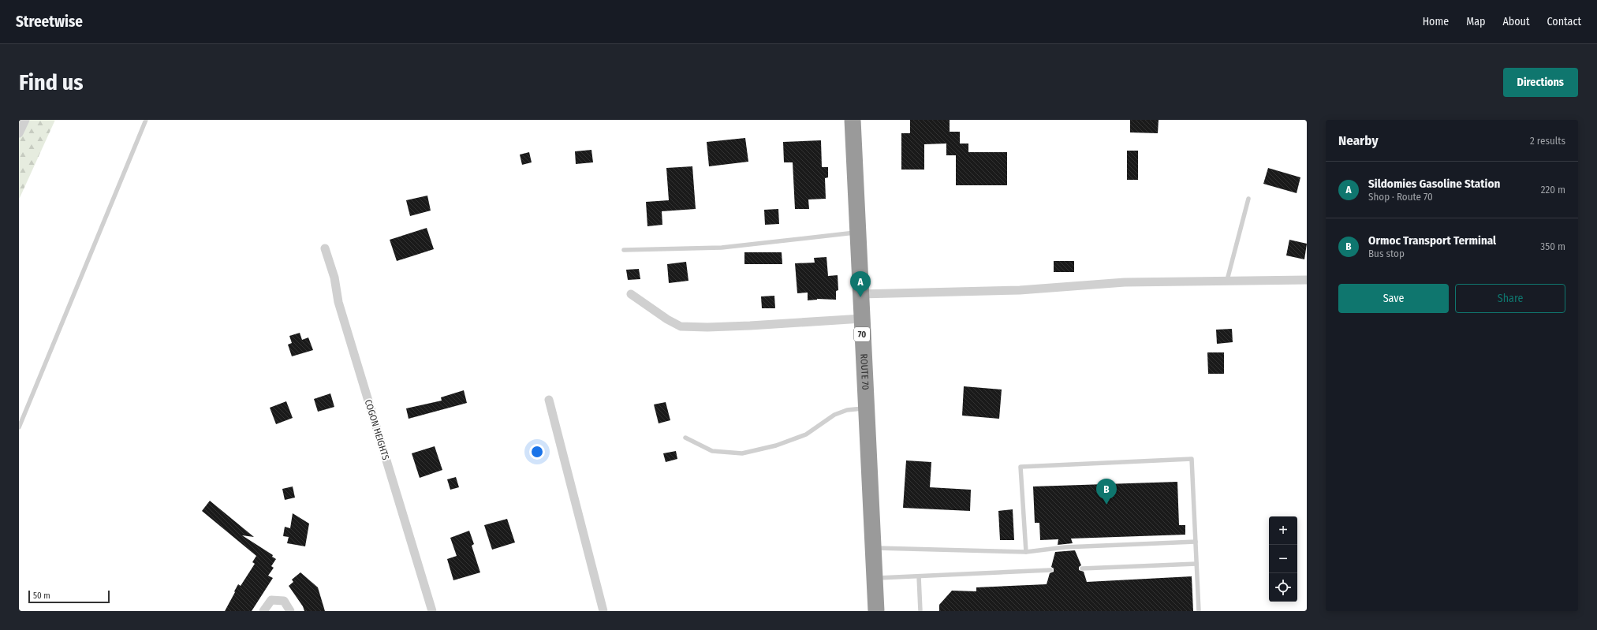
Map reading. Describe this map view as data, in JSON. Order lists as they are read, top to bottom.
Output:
{
  "streets": {
    "highway": ["70", "ROUTE 70"],
    "street": ["COGON HEIGHTS"]
  },
  "crossings": [
    ["70", "ROUTE 70"]
  ],
  "scale_bar": "50 m",
  "page": {
    "header": "Streetwise",
    "nav": [
      "Home",
      "Map",
      "About",
      "Contact"
    ],
    "buttons": [
      "Directions",
      ["Save", "Share"]
    ],
    "title": "Find us",
    "heading": ["Nearby", "2 results"],
    "list": [
      {
        "mark": "A",
        "name": "Sildomies Gasoline Station",
        "note": "Shop · Route 70",
        "value": "220 m"
      },
      {
        "mark": "B",
        "name": "Ormoc Transport Terminal",
        "note": "Bus stop",
        "value": "350 m"
      }
    ],
    "pins": ["A", "B"],
    "map_buttons": ["+", "−"],
    "scale": "50 m"
  }
}
